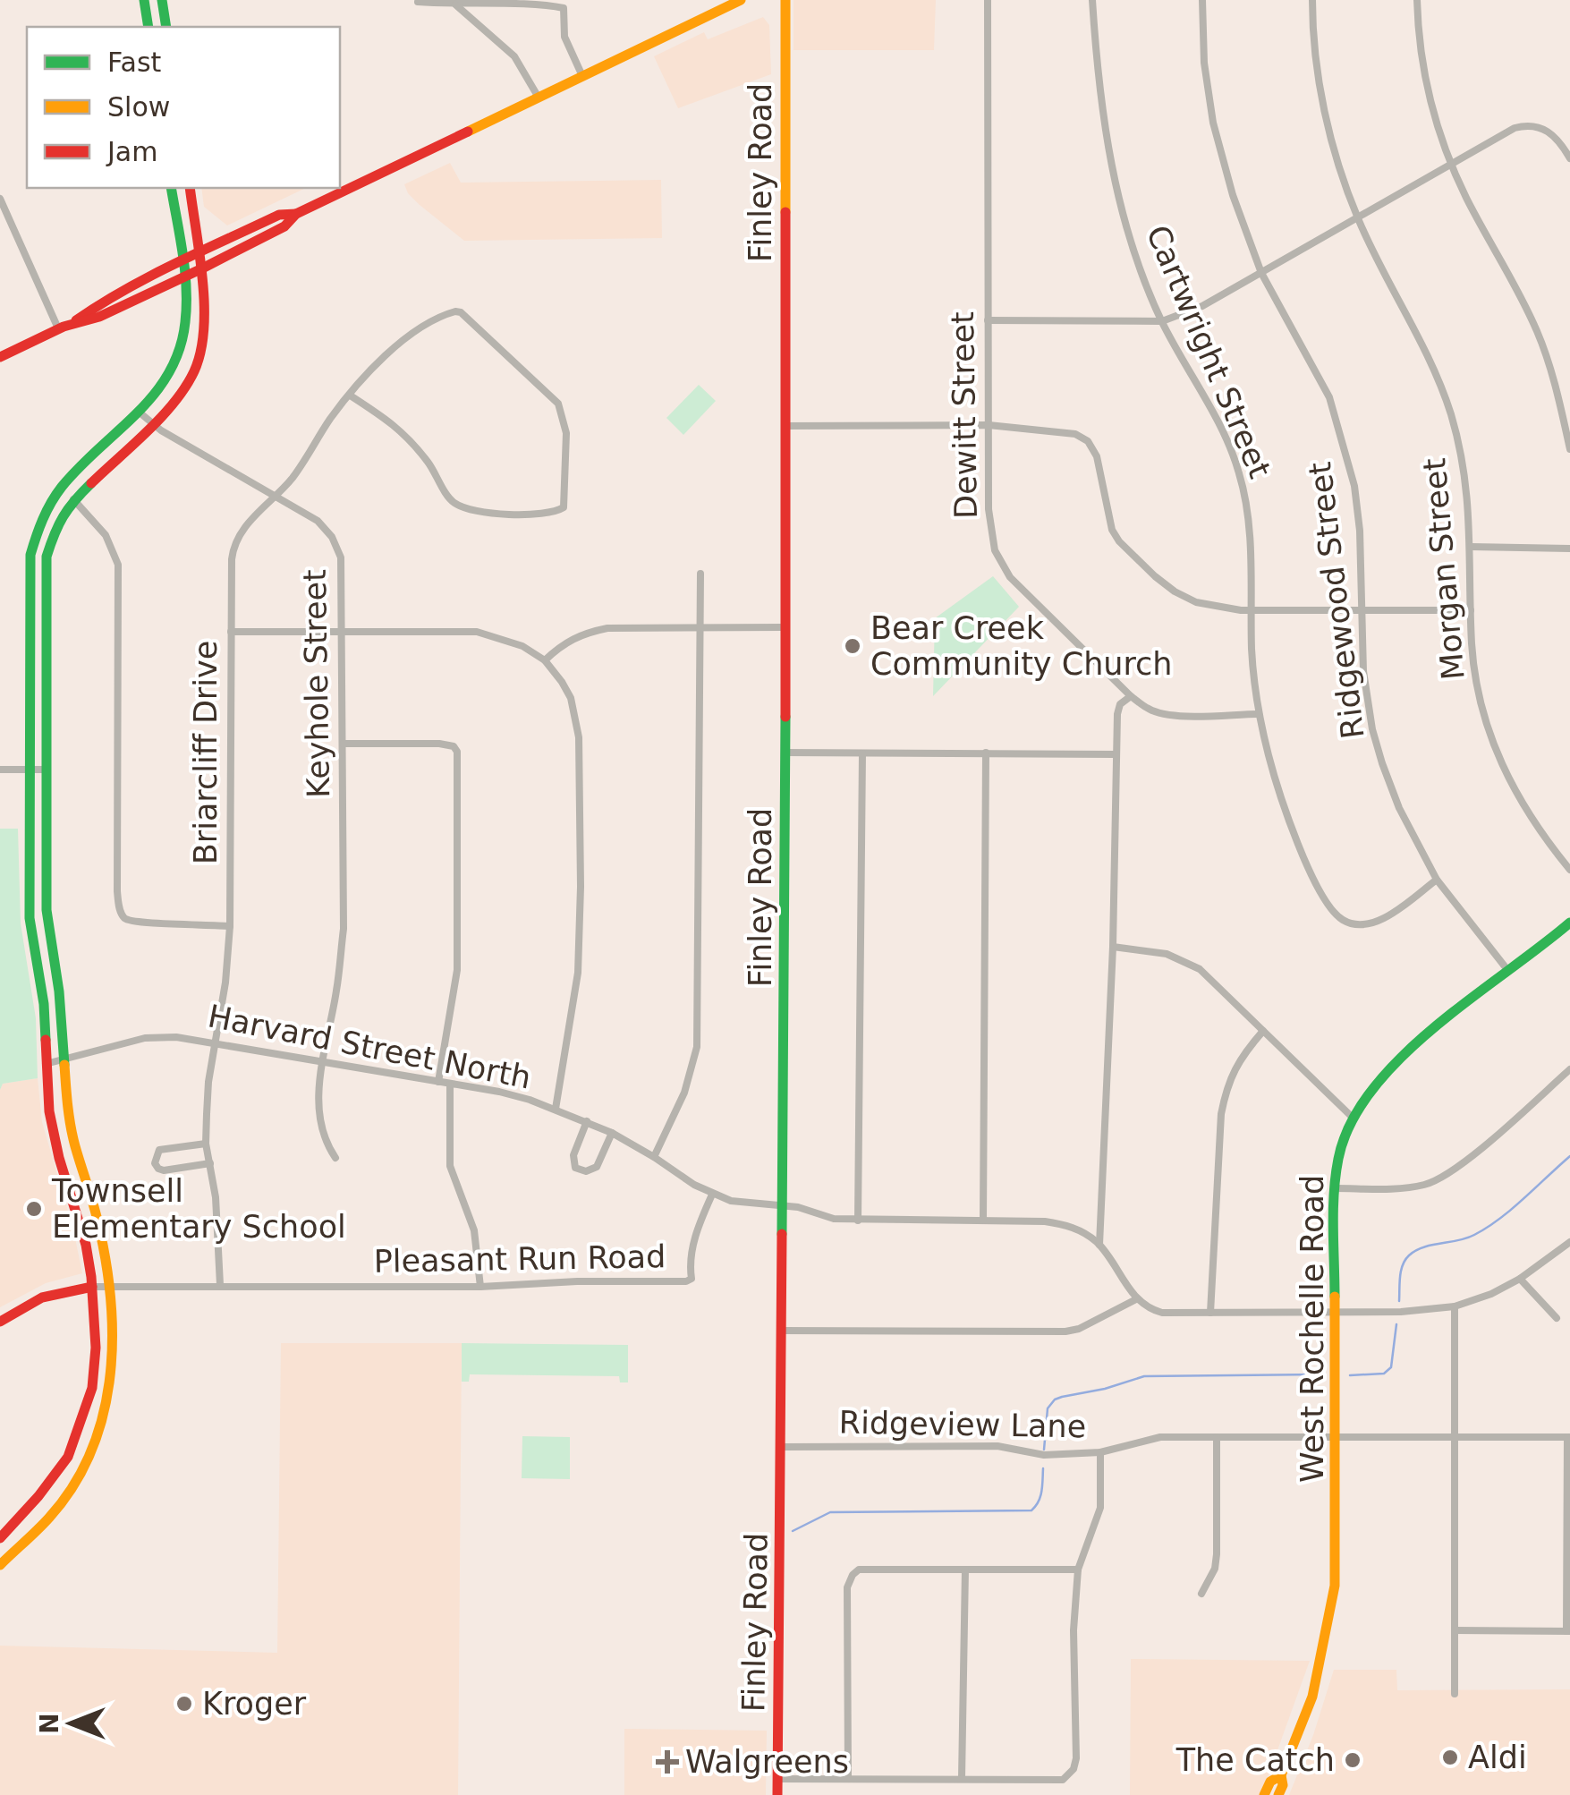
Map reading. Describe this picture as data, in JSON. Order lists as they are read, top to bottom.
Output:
{
  "streets": {
    "street": [
      "Finley Road",
      "Cartwright Street",
      "Dewitt Street",
      "Morgan Street",
      "Ridgewood Street",
      "Keyhole Street",
      "Briarcliff Drive",
      "Harvard Street North",
      "Pleasant Run Road",
      "West Rochelle Road",
      "Ridgeview Lane"
    ]
  },
  "crossings": [
    ["Finley Road", "Harvard Street North"],
    ["Finley Road", "Ridgeview Lane"],
    ["Cartwright Street", "Dewitt Street"],
    ["Cartwright Street", "Ridgewood Street"],
    ["Ridgewood Street", "West Rochelle Road"],
    ["Keyhole Street", "Briarcliff Drive"],
    ["Keyhole Street", "Harvard Street North"],
    ["Briarcliff Drive", "Harvard Street North"],
    ["Briarcliff Drive", "Pleasant Run Road"],
    ["Harvard Street North", "Pleasant Run Road"],
    ["West Rochelle Road", "Ridgeview Lane"]
  ],
  "places": {
    "other": [
      "Bear Creek Community Church",
      "Townsell Elementary School",
      "Kroger",
      "Aldi",
      "The Catch"
    ],
    "health": ["Walgreens"]
  },
  "legend": ["Fast", "Slow", "Jam"],
  "north": "left"
}
